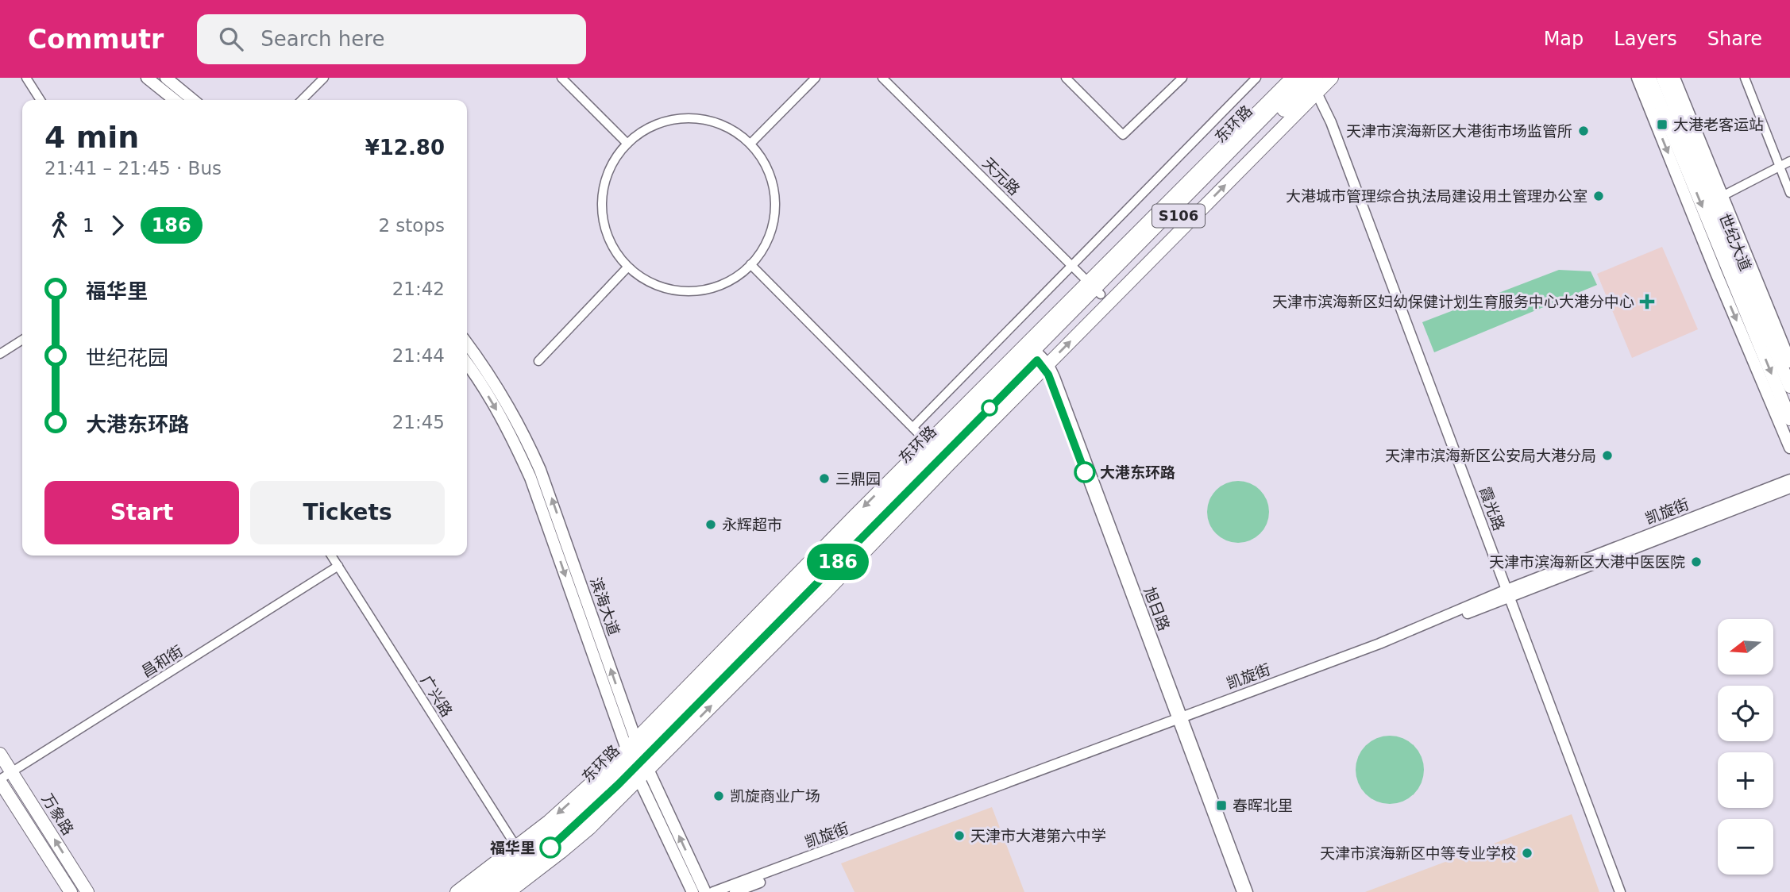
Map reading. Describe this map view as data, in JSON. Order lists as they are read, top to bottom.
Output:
{
  "streets": {
    "highway": ["东环路", "S106"],
    "main road": ["世纪大道", "滨海大道", "万象路"],
    "street": [
      "天元路",
      "霞光路",
      "凯旋街",
      "旭日路",
      "昌和街",
      "广兴路"
    ]
  },
  "crossings": [
    ["东环路", "天元路"],
    ["东环路", "霞光路"],
    ["东环路", "滨海大道"],
    ["东环路", "旭日路"],
    ["东环路", "广兴路"],
    ["霞光路", "凯旋街"],
    ["凯旋街", "旭日路"],
    ["昌和街", "广兴路"],
    ["昌和街", "万象路"]
  ],
  "places": {
    "transit": ["大港老客运站", "春晖北里"],
    "other": [
      "天津市滨海新区大港街市场监管所",
      "大港城市管理综合执法局建设用土管理办公室",
      "天津市滨海新区公安局大港分局",
      "大港东环路",
      "三鼎园",
      "永辉超市",
      "天津市滨海新区大港中医医院",
      "凯旋商业广场",
      "天津市大港第六中学",
      "福华里",
      "天津市滨海新区中等专业学校"
    ],
    "health": ["天津市滨海新区妇幼保健计划生育服务中心大港分中心"]
  },
  "lines": ["bus line 186"],
  "north": "left",
  "page": {
    "header": "Commutr",
    "search": "Search here",
    "nav": ["Map", "Layers", "Share"],
    "on_map": "186",
    "heading": ["4 min", "21:41 – 21:45 · Bus", "¥12.80"],
    "legs": ["1", "186", "2 stops"],
    "list": [
      {
        "name": "福华里",
        "value": "21:42"
      },
      {
        "name": "世纪花园",
        "value": "21:44"
      },
      {
        "name": "大港东环路",
        "value": "21:45"
      }
    ],
    "buttons": ["Start", "Tickets"],
    "map_buttons": ["+", "−"]
  }
}
